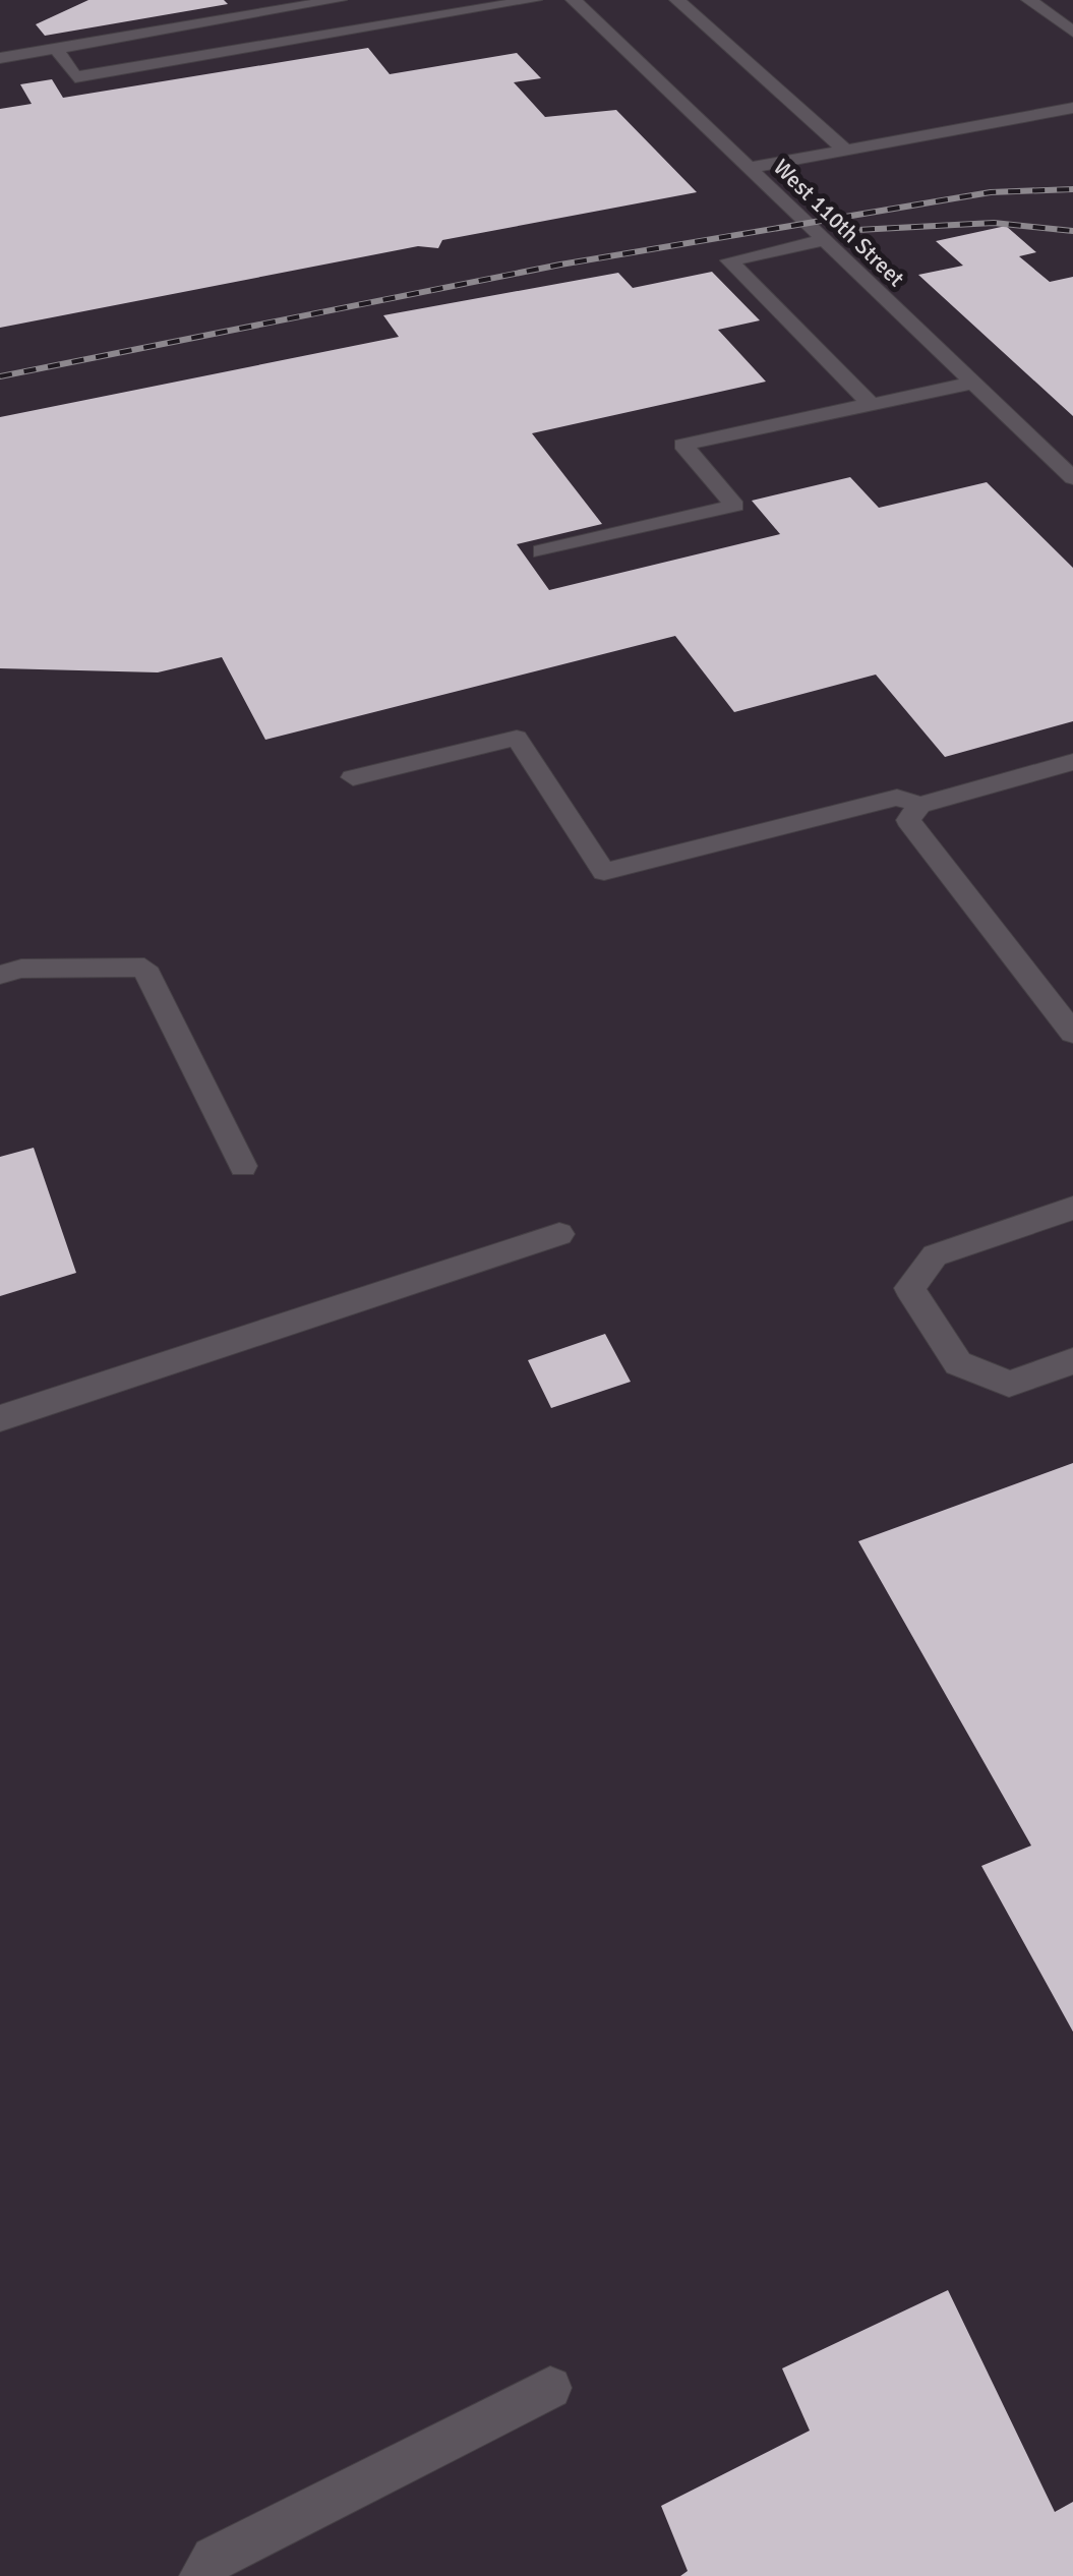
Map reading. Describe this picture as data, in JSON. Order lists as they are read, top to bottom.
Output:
{
  "streets": {
    "street": ["West 110th Street"]
  }
}
